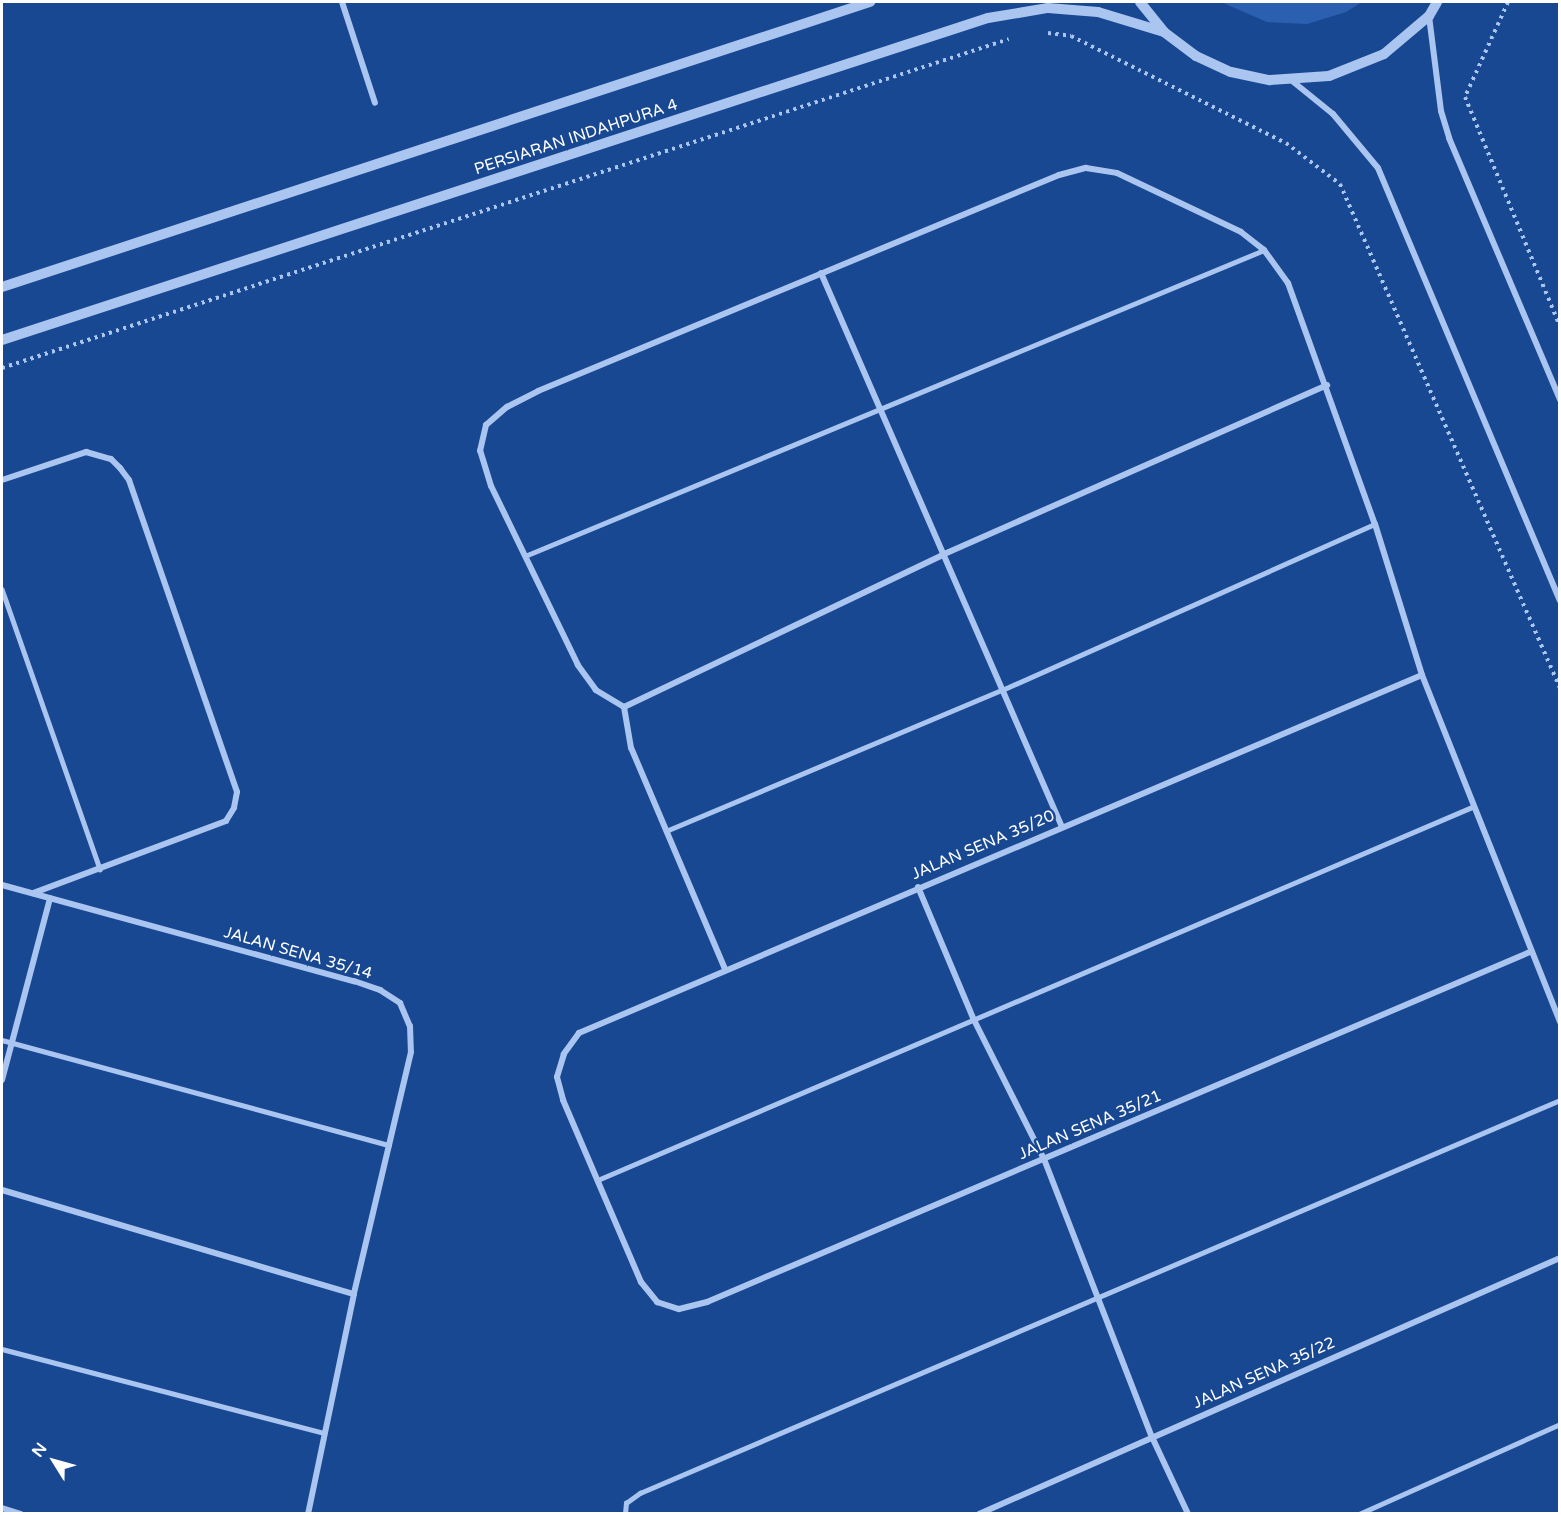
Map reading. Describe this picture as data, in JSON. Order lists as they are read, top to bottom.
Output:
{
  "streets": {
    "street": [
      "PERSIARAN INDAHPURA 4",
      "JALAN SENA 35/20",
      "JALAN SENA 35/14",
      "JALAN SENA 35/21",
      "JALAN SENA 35/22"
    ]
  },
  "crossings": [
    ["JALAN SENA 35/20", "JALAN SENA 35/21"]
  ],
  "north": "top left"
}
